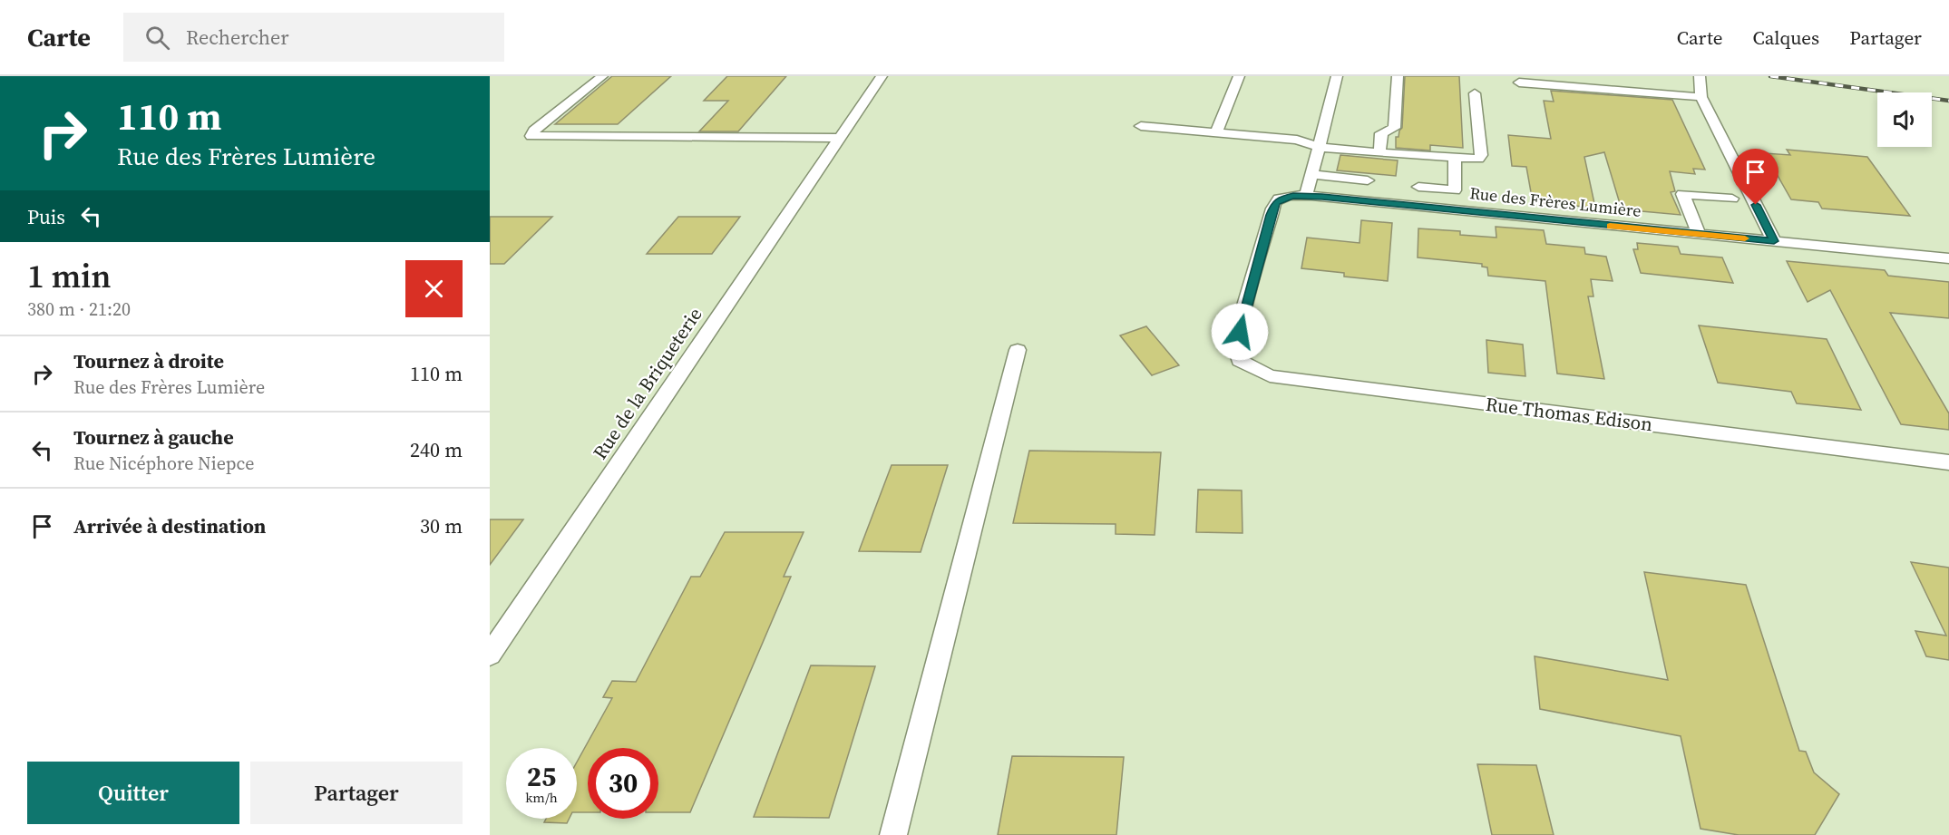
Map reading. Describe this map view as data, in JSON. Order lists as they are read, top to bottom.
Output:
{
  "streets": {
    "street": ["Rue des Frères Lumière", "Rue de la Briqueterie", "Rue Thomas Edison"]
  },
  "crossings": [
    ["Rue des Frères Lumière", "Rue Thomas Edison"]
  ],
  "page": {
    "header": "Carte",
    "search": "Rechercher",
    "nav": ["Carte", "Calques", "Partager"],
    "turn": ["110 m", "Rue des Frères Lumière"],
    "then": "Puis",
    "heading": ["1 min", "380 m · 21:20"],
    "list": [
      {
        "name": "Tournez à droite",
        "note": "Rue des Frères Lumière",
        "value": "110 m"
      },
      {
        "name": "Tournez à gauche",
        "note": "Rue Nicéphore Niepce",
        "value": "240 m"
      },
      {
        "name": "Arrivée à destination",
        "value": "30 m"
      }
    ],
    "speed": "25 km/h",
    "limit": "30",
    "buttons": ["Quitter", "Partager"]
  }
}
